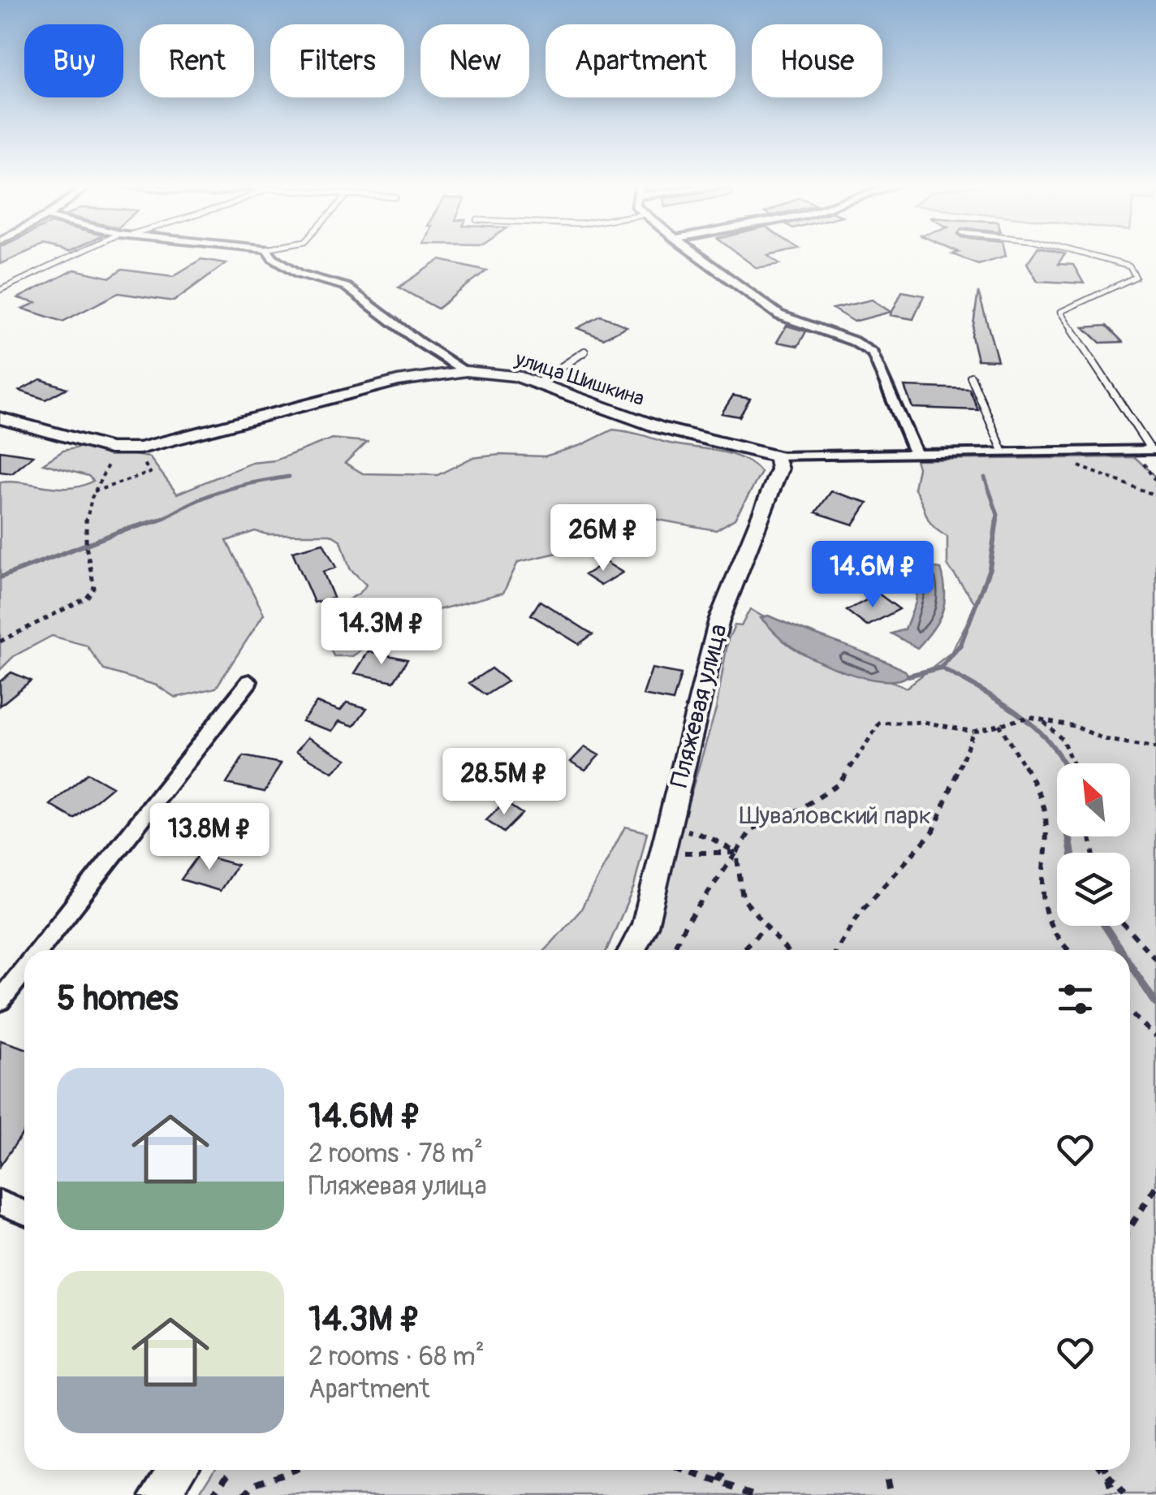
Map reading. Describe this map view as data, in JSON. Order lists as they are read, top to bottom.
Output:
{
  "streets": {
    "street": ["улица Шишкина", "Пляжевая улица"]
  },
  "crossings": [
    ["улица Шишкина", "Пляжевая улица"]
  ],
  "parks": ["Шуваловский парк"],
  "north": "top left",
  "page": {
    "chip": [
      "Buy",
      "Rent",
      "Filters",
      "New",
      "Apartment",
      "House"
    ],
    "price": [
      "26M ₽",
      "14.6M ₽",
      "14.3M ₽",
      "28.5M ₽",
      "13.8M ₽"
    ],
    "heading": "5 homes",
    "list": [
      {
        "name": "14.6M ₽",
        "note": "2 rooms · 78 m² · Пляжевая улица"
      },
      {
        "name": "14.3M ₽",
        "note": "2 rooms · 68 m² · Apartment"
      }
    ]
  }
}
